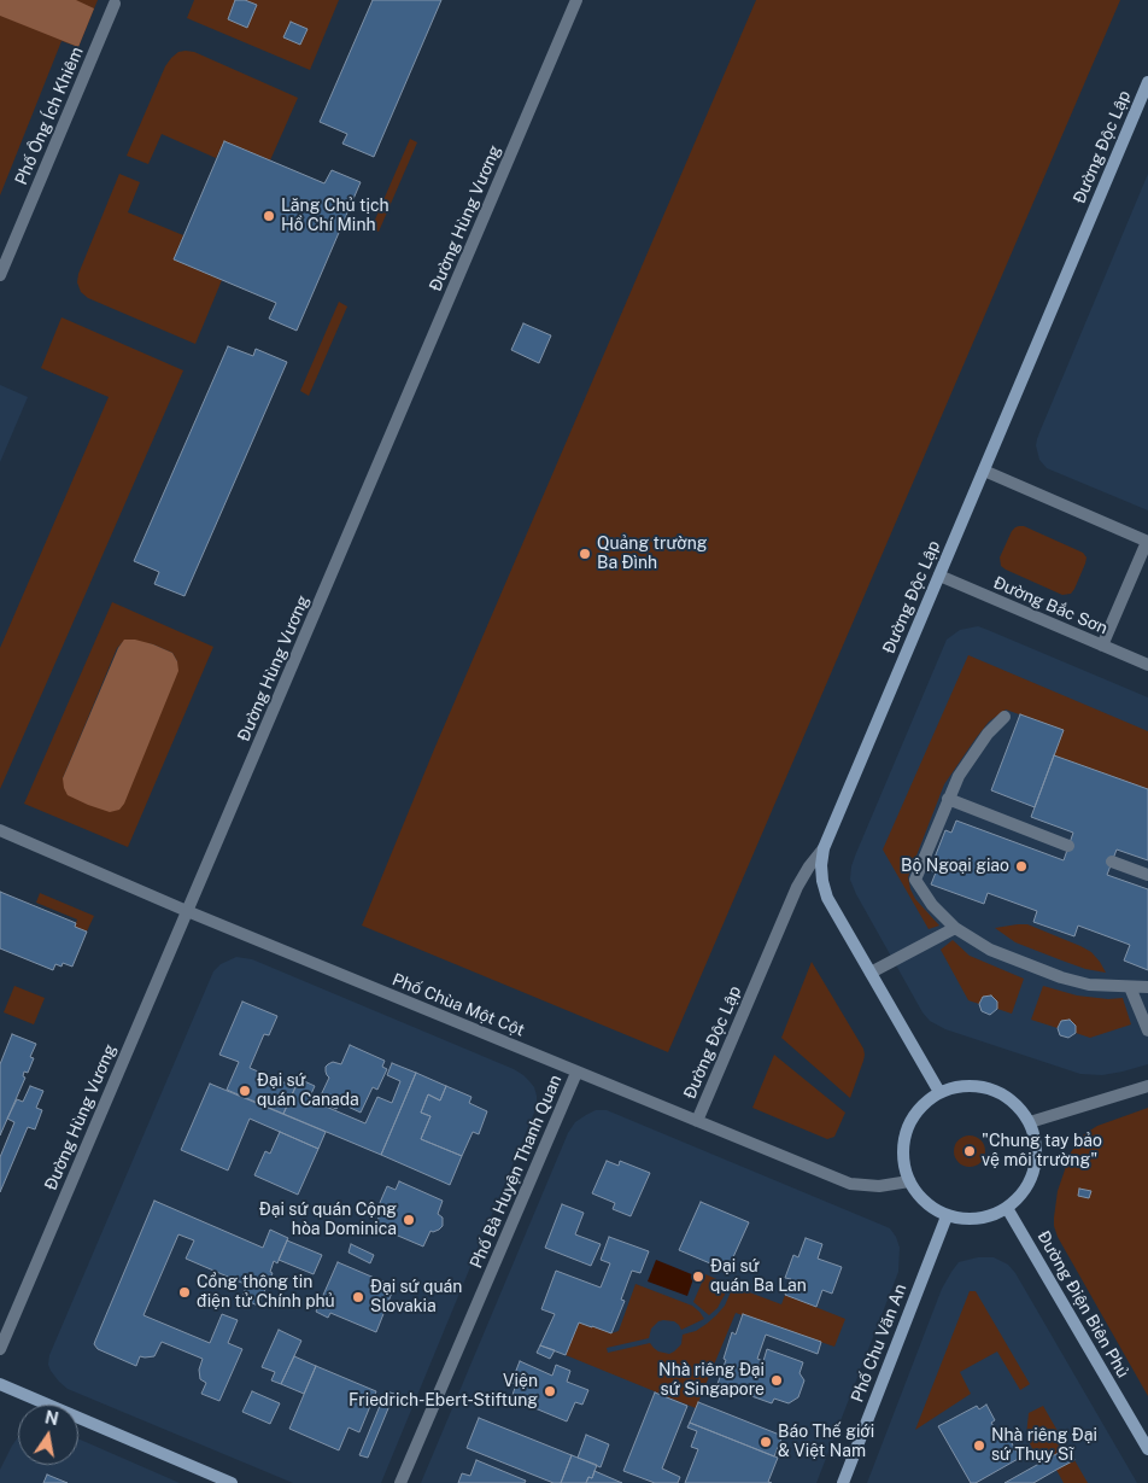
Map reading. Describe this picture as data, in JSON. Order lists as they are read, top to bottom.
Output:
{
  "streets": {
    "main road": ["Đường Độc Lập", "Đường Điện Biên Phủ", "Phố Chu Văn An"],
    "street": [
      "Phố Ông Ích Khiêm",
      "Đường Hùng Vương",
      "Đường Bắc Sơn",
      "Phố Chùa Một Cột",
      "Phố Bà Huyện Thanh Quan"
    ]
  },
  "crossings": [
    ["Đường Độc Lập", "Đường Bắc Sơn"],
    ["Đường Độc Lập", "Phố Chùa Một Cột"],
    ["Đường Hùng Vương", "Phố Chùa Một Cột"],
    ["Phố Chùa Một Cột", "Phố Bà Huyện Thanh Quan"],
    ["Phố Chùa Một Cột", "Đường Điện Biên Phủ"],
    ["Phố Chùa Một Cột", "Phố Chu Văn An"],
    ["Đường Điện Biên Phủ", "Phố Chu Văn An"]
  ],
  "places": [
    "Lăng Chủ tịch Hồ Chí Minh",
    "Quảng trường Ba Đình",
    "Bộ Ngoại giao",
    "Đại sứ quán Canada",
    "\"Chung tay bảo vệ môi trường\"",
    "Đại sứ quán Cộng hòa Dominica",
    "Đại sứ quán Ba Lan",
    "Cổng thông tin điện tử Chính phủ",
    "Đại sứ quán Slovakia",
    "Nhà riêng Đại sứ Singapore",
    "Viện Friedrich-Ebert-Stiftung",
    "Báo Thế giới & Việt Nam",
    "Nhà riêng Đại sứ Thụy Sĩ"
  ],
  "north": "top"
}
